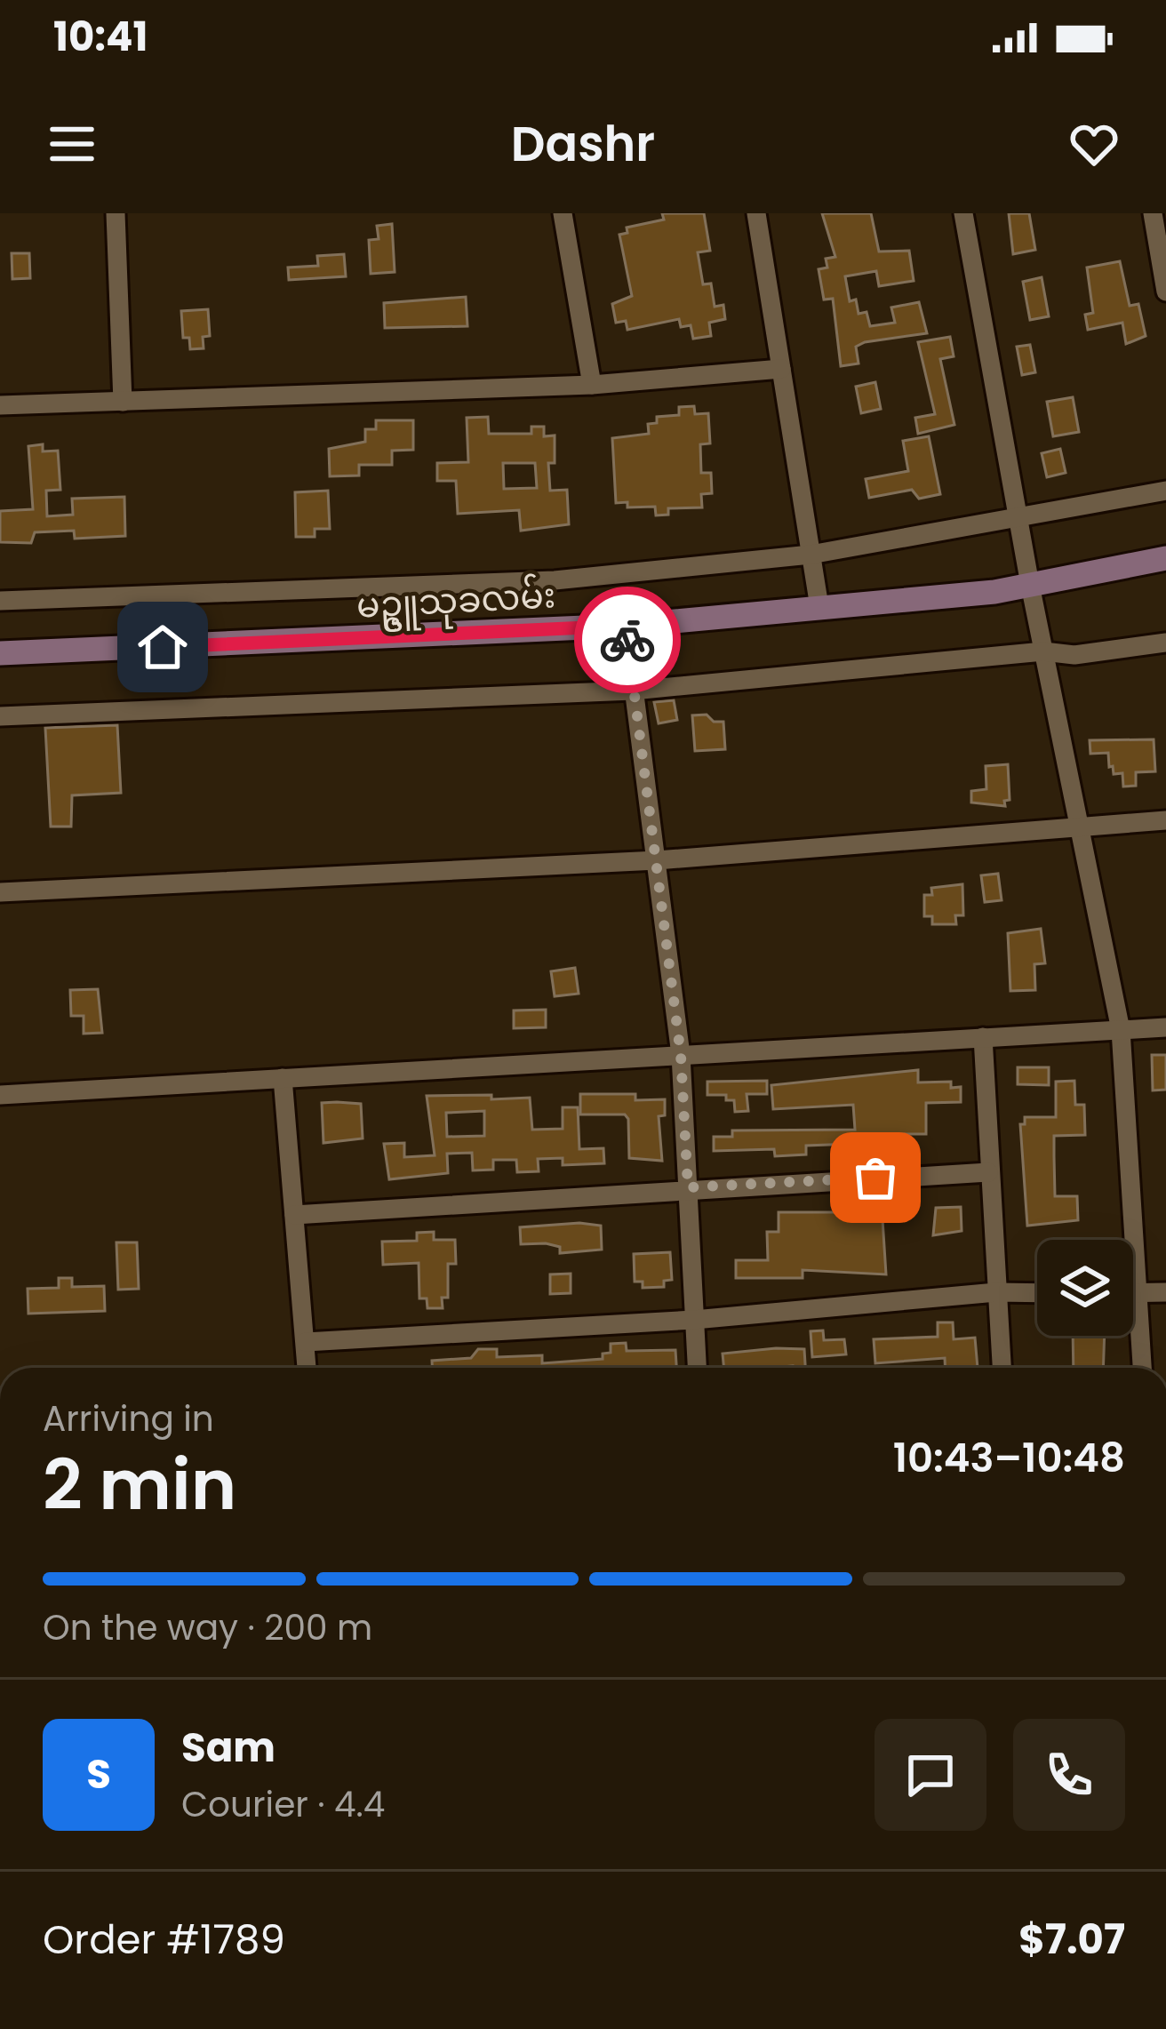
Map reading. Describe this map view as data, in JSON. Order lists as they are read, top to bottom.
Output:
{
  "streets": {
    "street": ["မဥ္ဇူသုခလမ်း"]
  },
  "page": {
    "status": "10:41",
    "header": "Dashr",
    "heading": ["2 min", "Arriving in", "10:43–10:48"],
    "panel": [
      "Sam",
      "Courier · 4.4",
      "Order #1789",
      "$7.07"
    ],
    "bar": "On the way · 200 m",
    "round": "S"
  }
}
